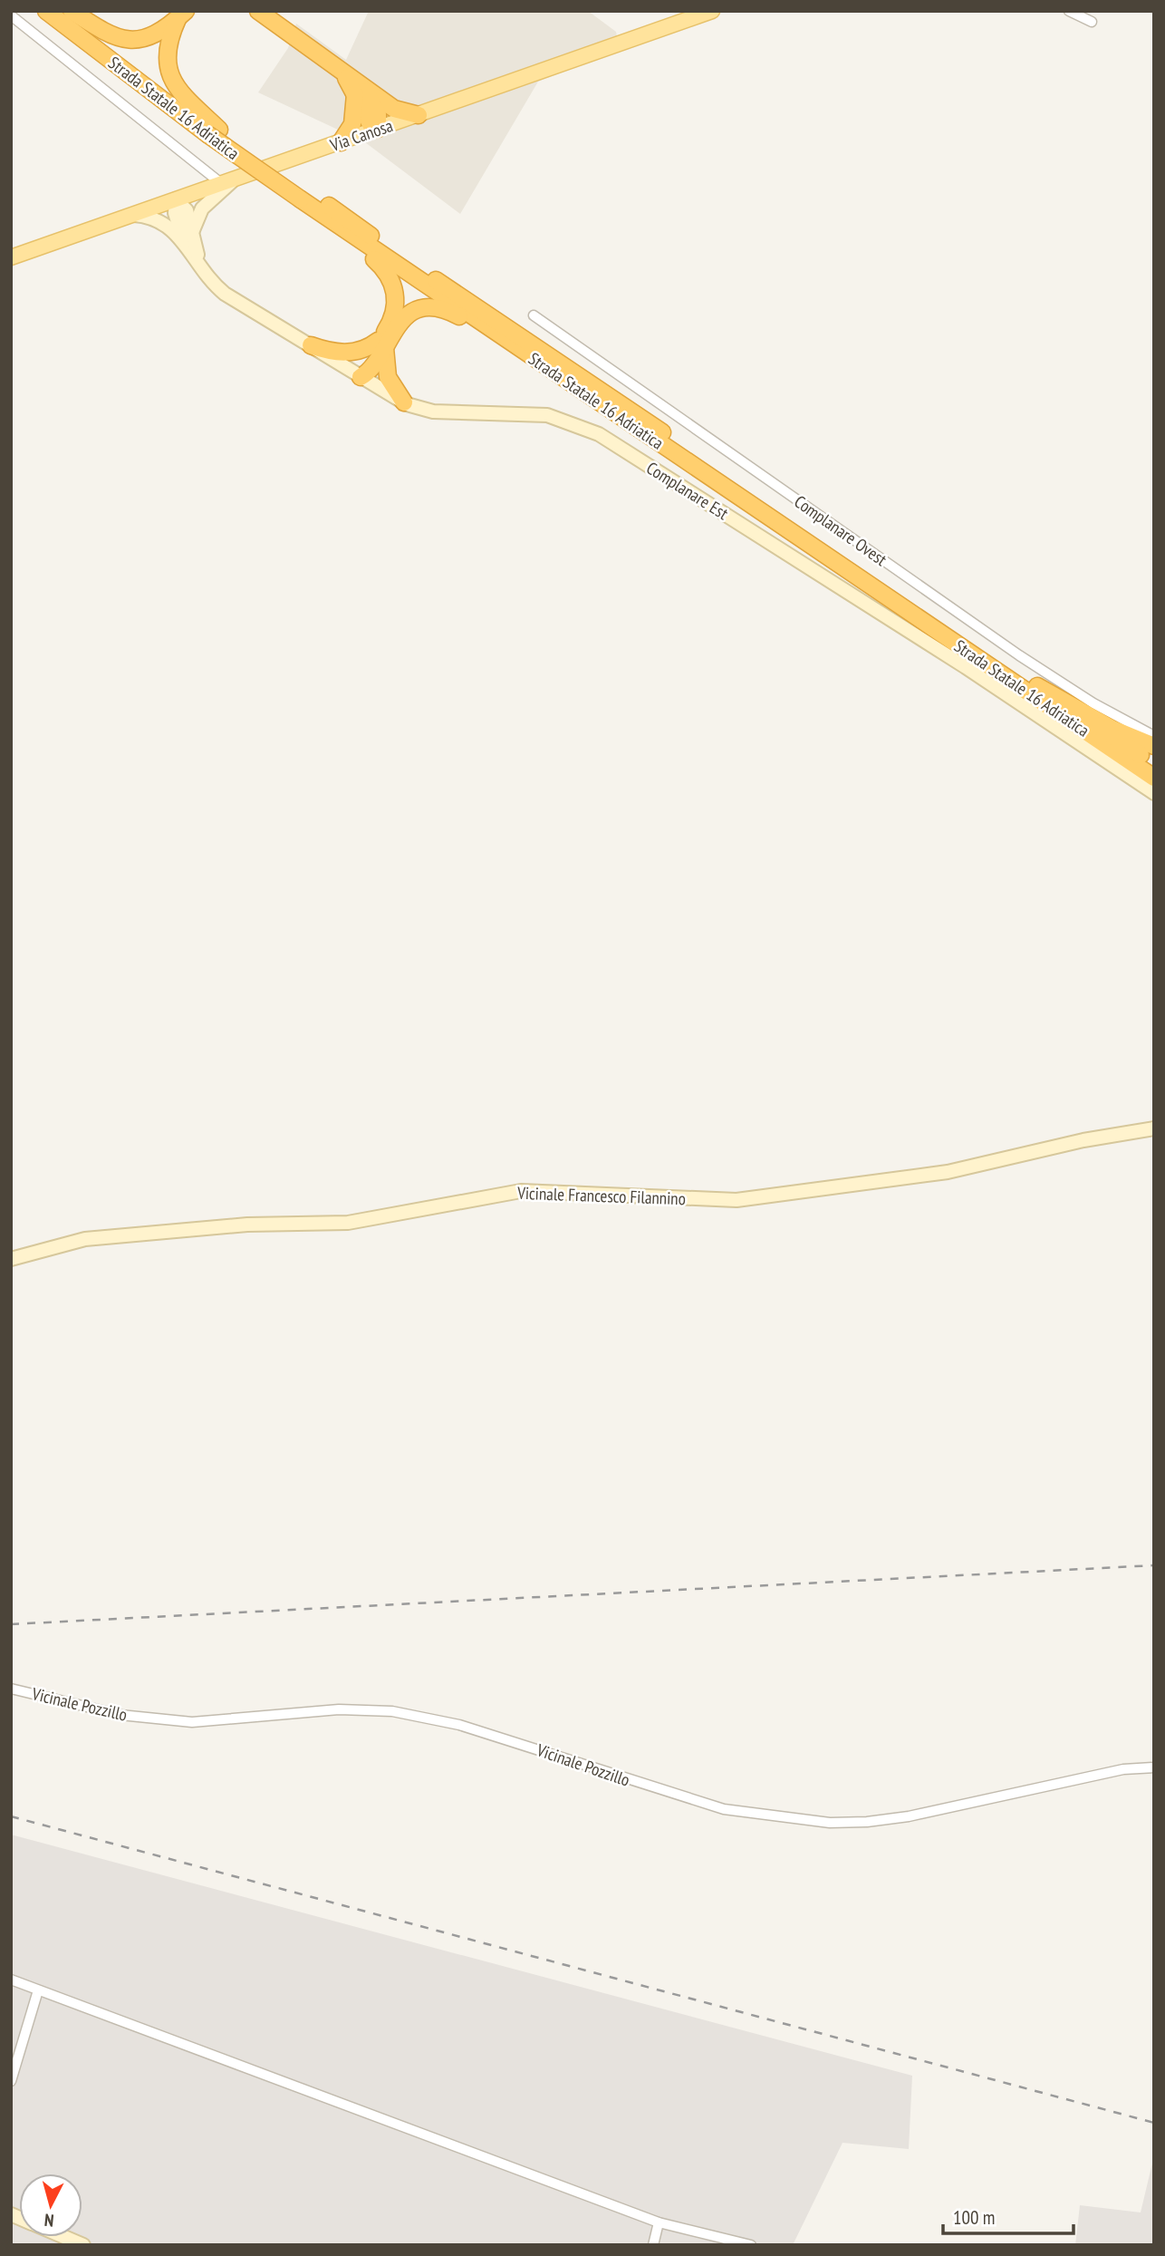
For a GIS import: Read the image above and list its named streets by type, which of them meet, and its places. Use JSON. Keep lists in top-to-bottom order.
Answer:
{
  "streets": {
    "highway": ["Strada Statale 16 Adriatica"],
    "main road": ["Via Canosa"],
    "street": [
      "Complanare Est",
      "Complanare Ovest",
      "Vicinale Francesco Filannino",
      "Vicinale Pozzillo"
    ]
  },
  "crossings": [
    ["Via Canosa", "Complanare Est"]
  ],
  "scale_bar": "100 m",
  "north": "bottom"
}
